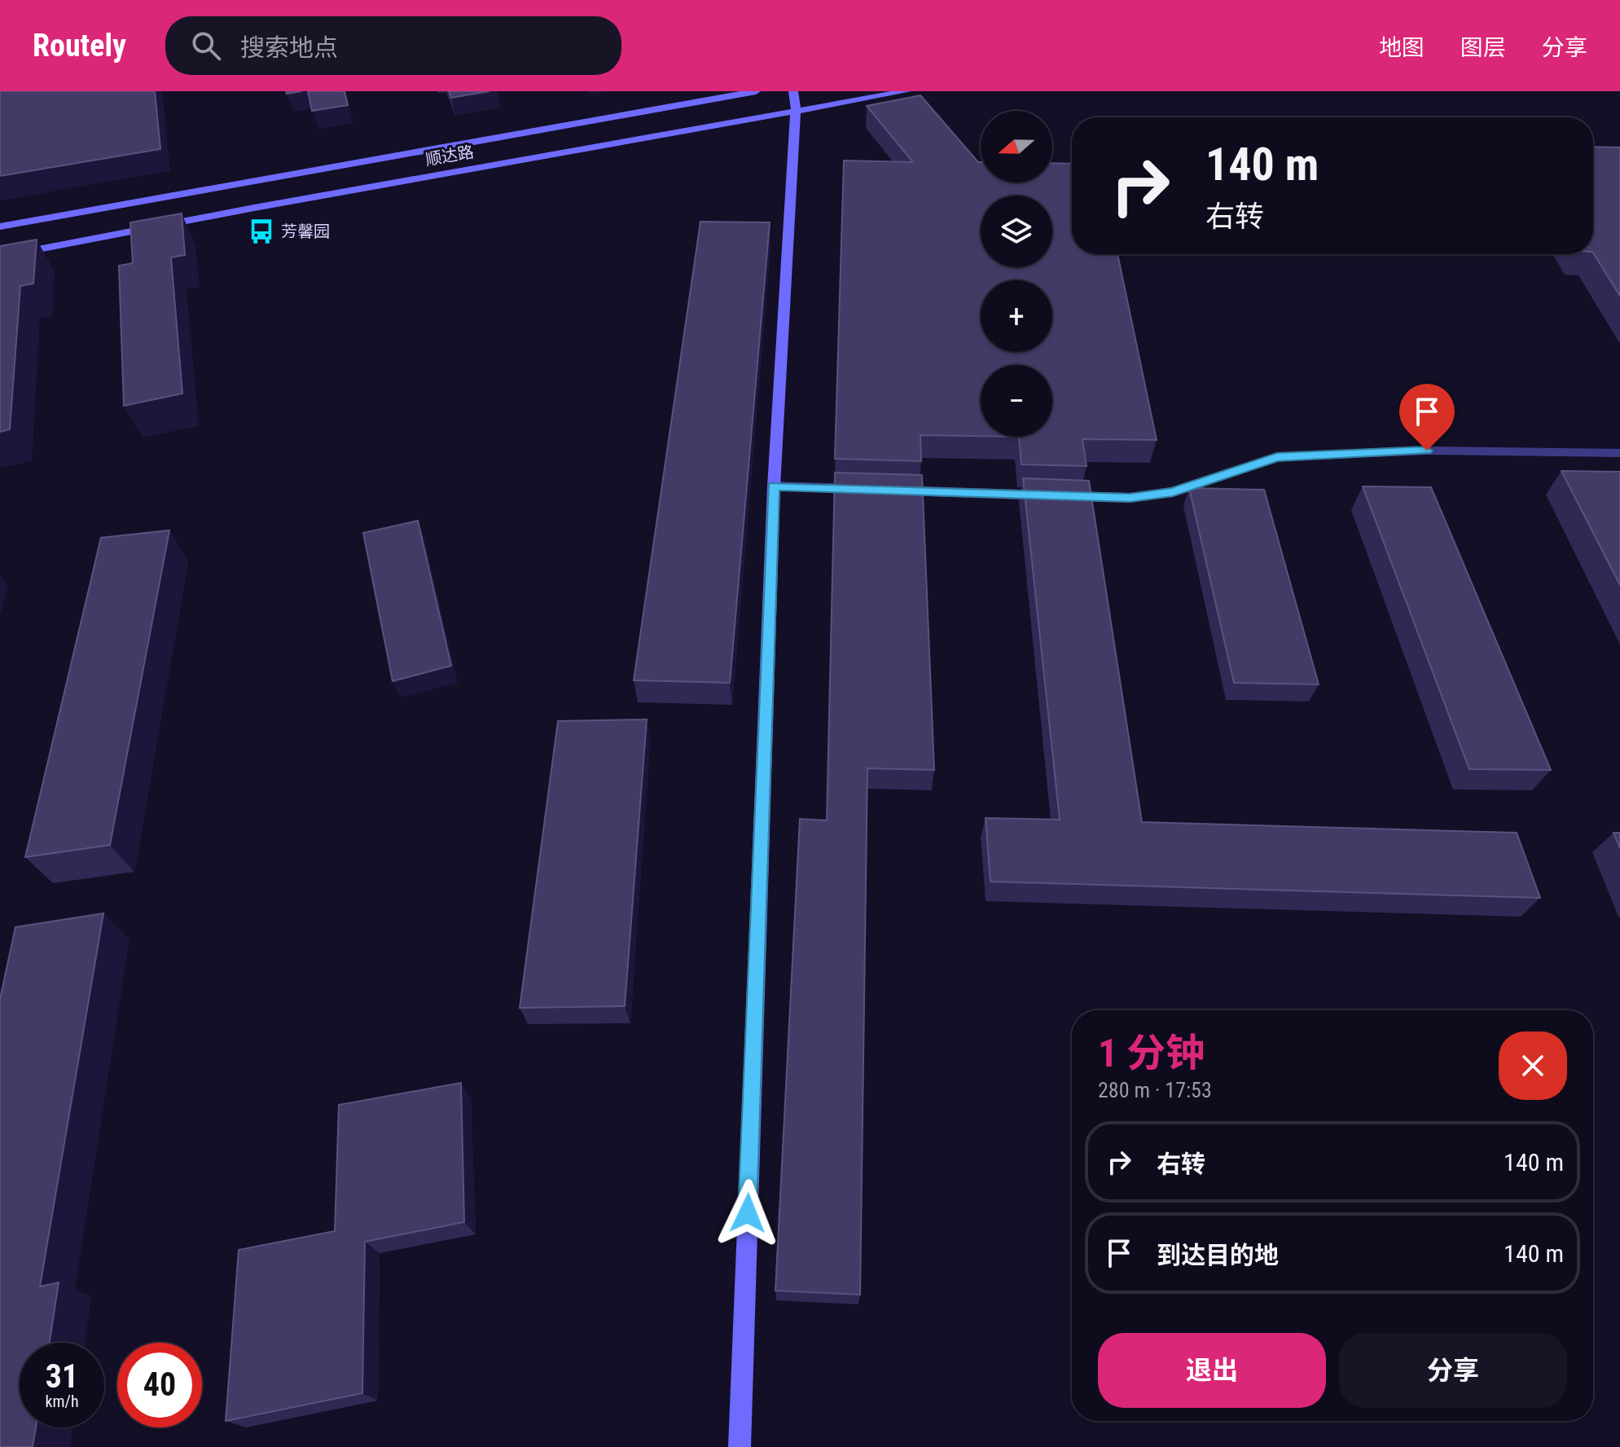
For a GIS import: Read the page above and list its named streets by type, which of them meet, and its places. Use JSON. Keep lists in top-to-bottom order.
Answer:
{
  "streets": {
    "main road": ["顺达路"]
  },
  "places": {
    "bus stop": ["芳馨园"]
  },
  "north": "left",
  "page": {
    "header": "Routely",
    "search": "搜索地点",
    "nav": ["地图", "图层", "分享"],
    "map_buttons": ["+", "−"],
    "turn": ["140 m", "右转"],
    "heading": ["1 分钟", "280 m · 17:53"],
    "list": [
      {
        "name": "右转",
        "value": "140 m"
      },
      {
        "name": "到达目的地",
        "value": "140 m"
      }
    ],
    "buttons": ["退出", "分享"],
    "speed": "31 km/h",
    "limit": "40"
  }
}
